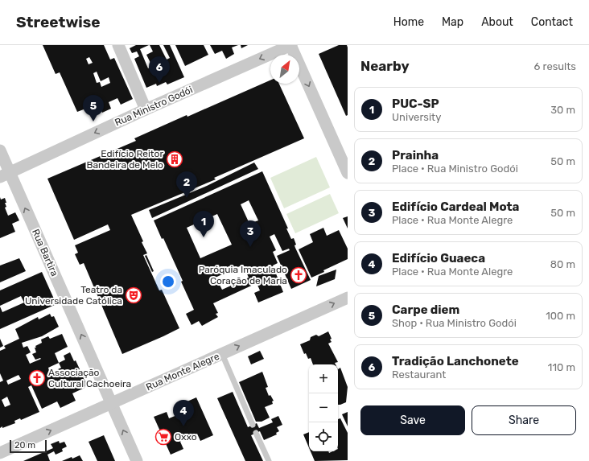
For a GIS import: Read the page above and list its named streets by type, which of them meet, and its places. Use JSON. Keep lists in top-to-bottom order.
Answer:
{
  "streets": {
    "street": ["Rua Ministro Godói", "Rua Bartira", "Rua Monte Alegre"]
  },
  "crossings": [
    ["Rua Ministro Godói", "Rua Bartira"],
    ["Rua Bartira", "Rua Monte Alegre"]
  ],
  "one_way": ["Rua Ministro Godói", "Rua Bartira", "Rua Monte Alegre"],
  "places": {
    "building": ["Edifício Reitor Bandeira de Melo"],
    "church": ["Paróquia Imaculado Coração de Maria", "Associação Cultural Cachoeira"],
    "theatre": ["Teatro da Universidade Católica"],
    "supermarket": ["Oxxo"]
  },
  "scale_bar": "20 m",
  "north": "top right",
  "page": {
    "header": "Streetwise",
    "nav": [
      "Home",
      "Map",
      "About",
      "Contact"
    ],
    "heading": ["Nearby", "6 results"],
    "pins": [
      "6",
      "5",
      "2",
      "1",
      "3",
      "4"
    ],
    "list": [
      {
        "mark": "1",
        "name": "PUC-SP",
        "note": "University",
        "value": "30 m"
      },
      {
        "mark": "2",
        "name": "Prainha",
        "note": "Place · Rua Ministro Godói",
        "value": "50 m"
      },
      {
        "mark": "3",
        "name": "Edifício Cardeal Mota",
        "note": "Place · Rua Monte Alegre",
        "value": "50 m"
      },
      {
        "mark": "4",
        "name": "Edifício Guaeca",
        "note": "Place · Rua Monte Alegre",
        "value": "80 m"
      },
      {
        "mark": "5",
        "name": "Carpe diem",
        "note": "Shop · Rua Ministro Godói",
        "value": "100 m"
      },
      {
        "mark": "6",
        "name": "Tradição Lanchonete",
        "note": "Restaurant",
        "value": "110 m"
      }
    ],
    "map_buttons": ["+", "−"],
    "buttons": ["Save", "Share"],
    "scale": "20 m"
  }
}
